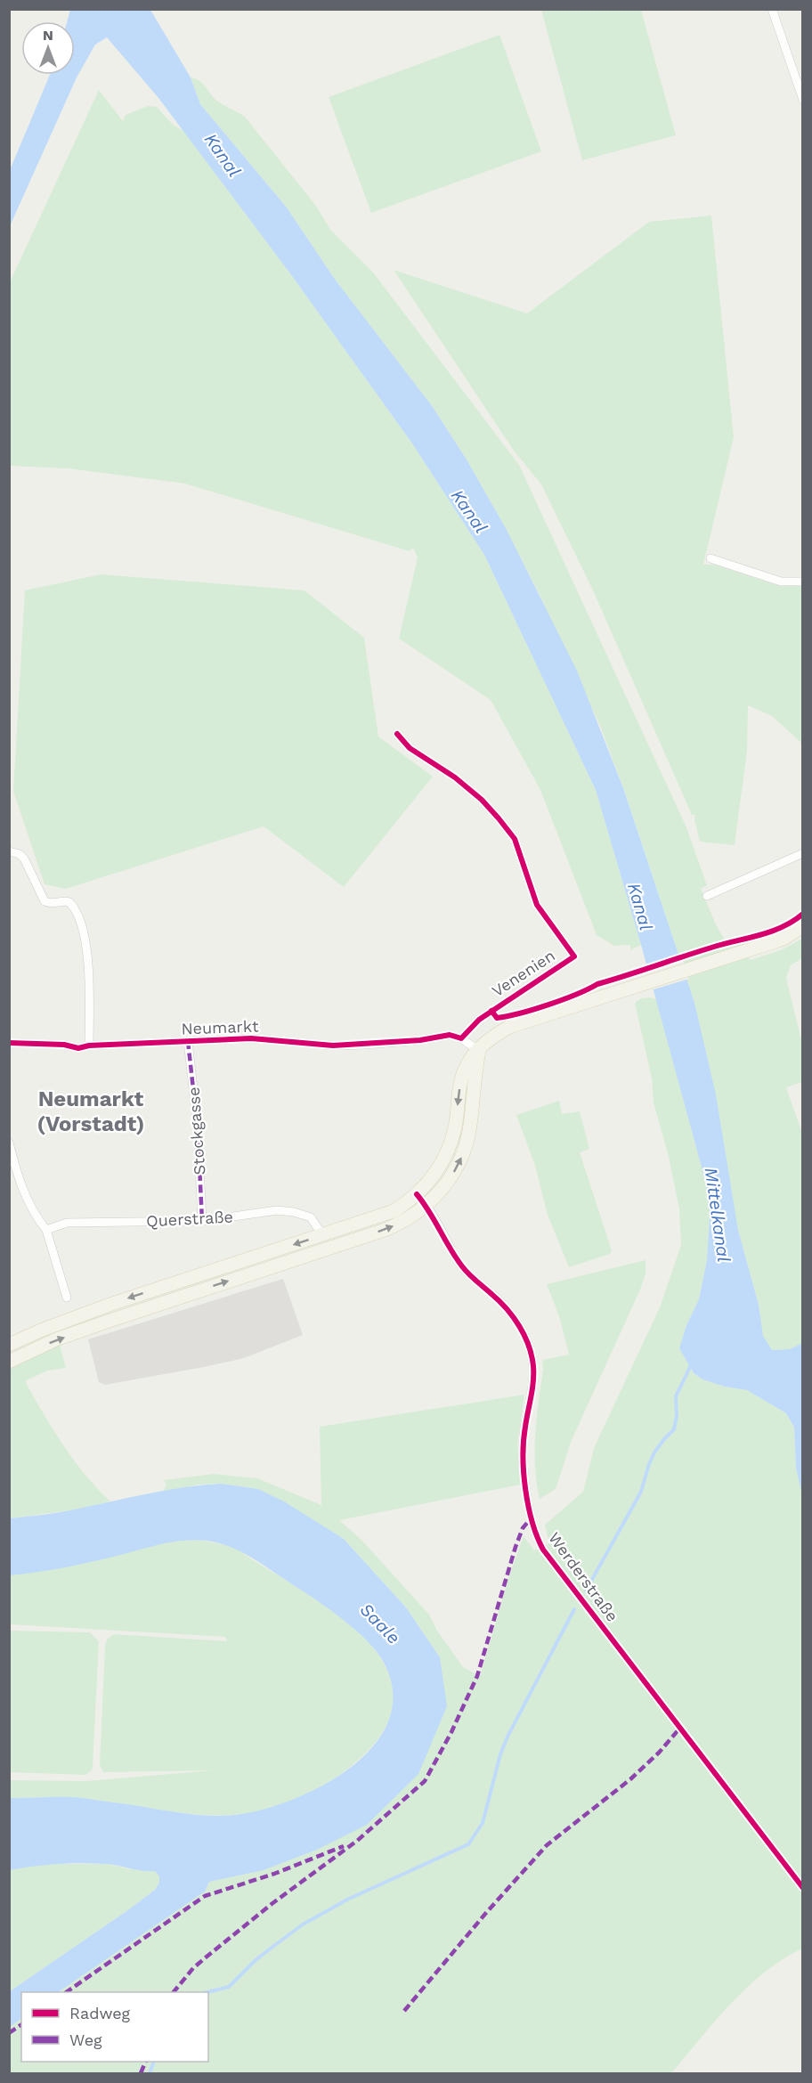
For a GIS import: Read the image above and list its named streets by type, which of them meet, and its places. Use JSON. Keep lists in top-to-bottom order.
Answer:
{
  "streets": {
    "street": [
      "Venenien",
      "Neumarkt",
      "Stockgasse",
      "Querstraße",
      "Werderstraße"
    ]
  },
  "crossings": [
    ["Venenien", "Neumarkt"],
    ["Neumarkt", "Stockgasse"],
    ["Stockgasse", "Querstraße"]
  ],
  "districts": ["Neumarkt (Vorstadt)"],
  "water": ["Kanal", "Mittelkanal", "Saale"],
  "legend": ["Radweg", "Weg"],
  "north": "top"
}
